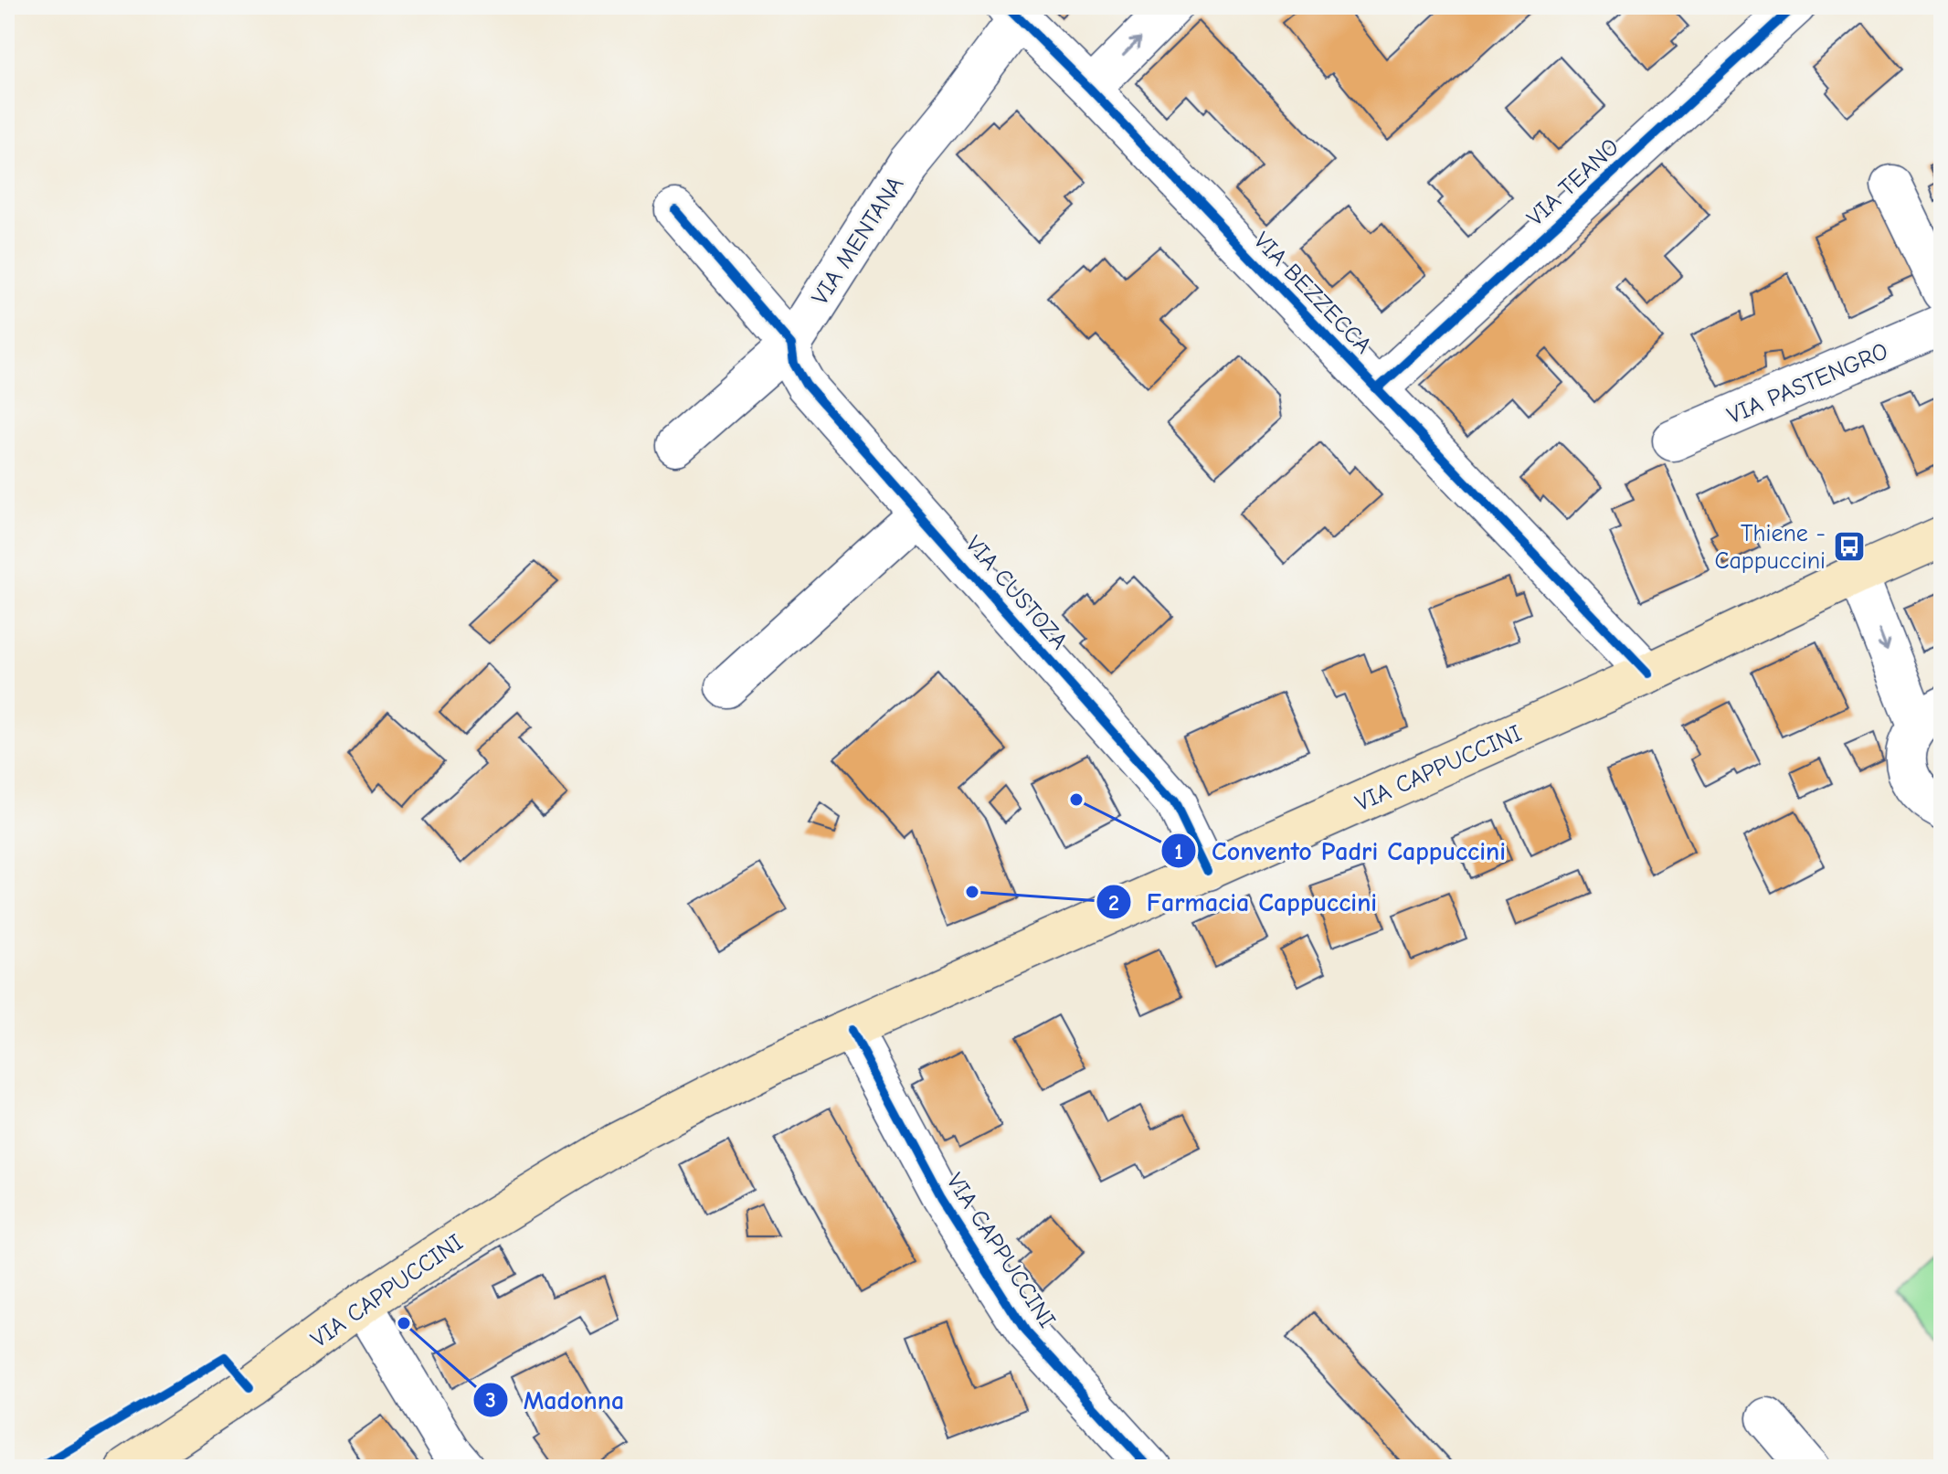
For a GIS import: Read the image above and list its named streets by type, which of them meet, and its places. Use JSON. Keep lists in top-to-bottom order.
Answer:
{
  "streets": {
    "main road": ["VIA CAPPUCCINI"],
    "street": [
      "VIA TEANO",
      "VIA MENTANA",
      "VIA BEZZECCA",
      "VIA PASTENGRO",
      "VIA CUSTOZA"
    ]
  },
  "crossings": [
    ["VIA TEANO", "VIA BEZZECCA"],
    ["VIA MENTANA", "VIA BEZZECCA"],
    ["VIA MENTANA", "VIA CUSTOZA"],
    ["VIA BEZZECCA", "VIA CAPPUCCINI"],
    ["VIA CUSTOZA", "VIA CAPPUCCINI"]
  ],
  "places": {
    "bus stop": ["Thiene - Cappuccini"],
    "other": ["Convento Padri Cappuccini", "Farmacia Cappuccini", "Madonna"]
  }
}
